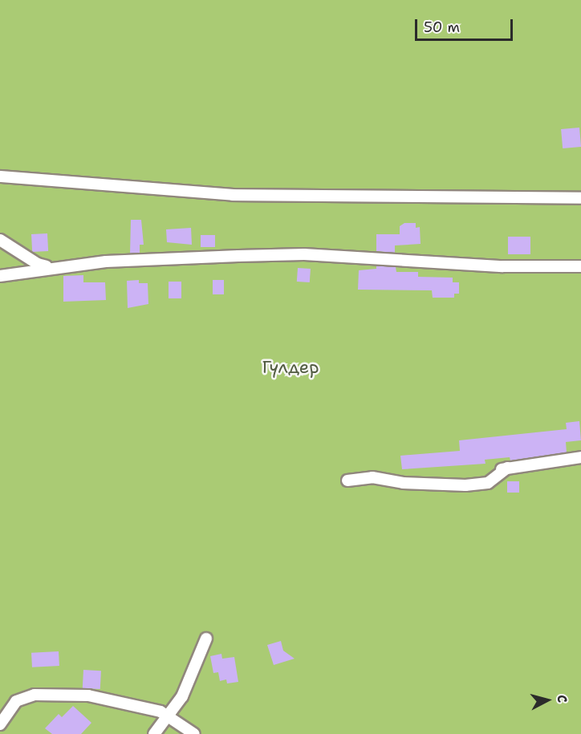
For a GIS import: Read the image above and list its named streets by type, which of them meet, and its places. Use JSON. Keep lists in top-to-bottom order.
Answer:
{
  "parks": ["Гүлдер"],
  "scale_bar": "50 m",
  "north": "right"
}
